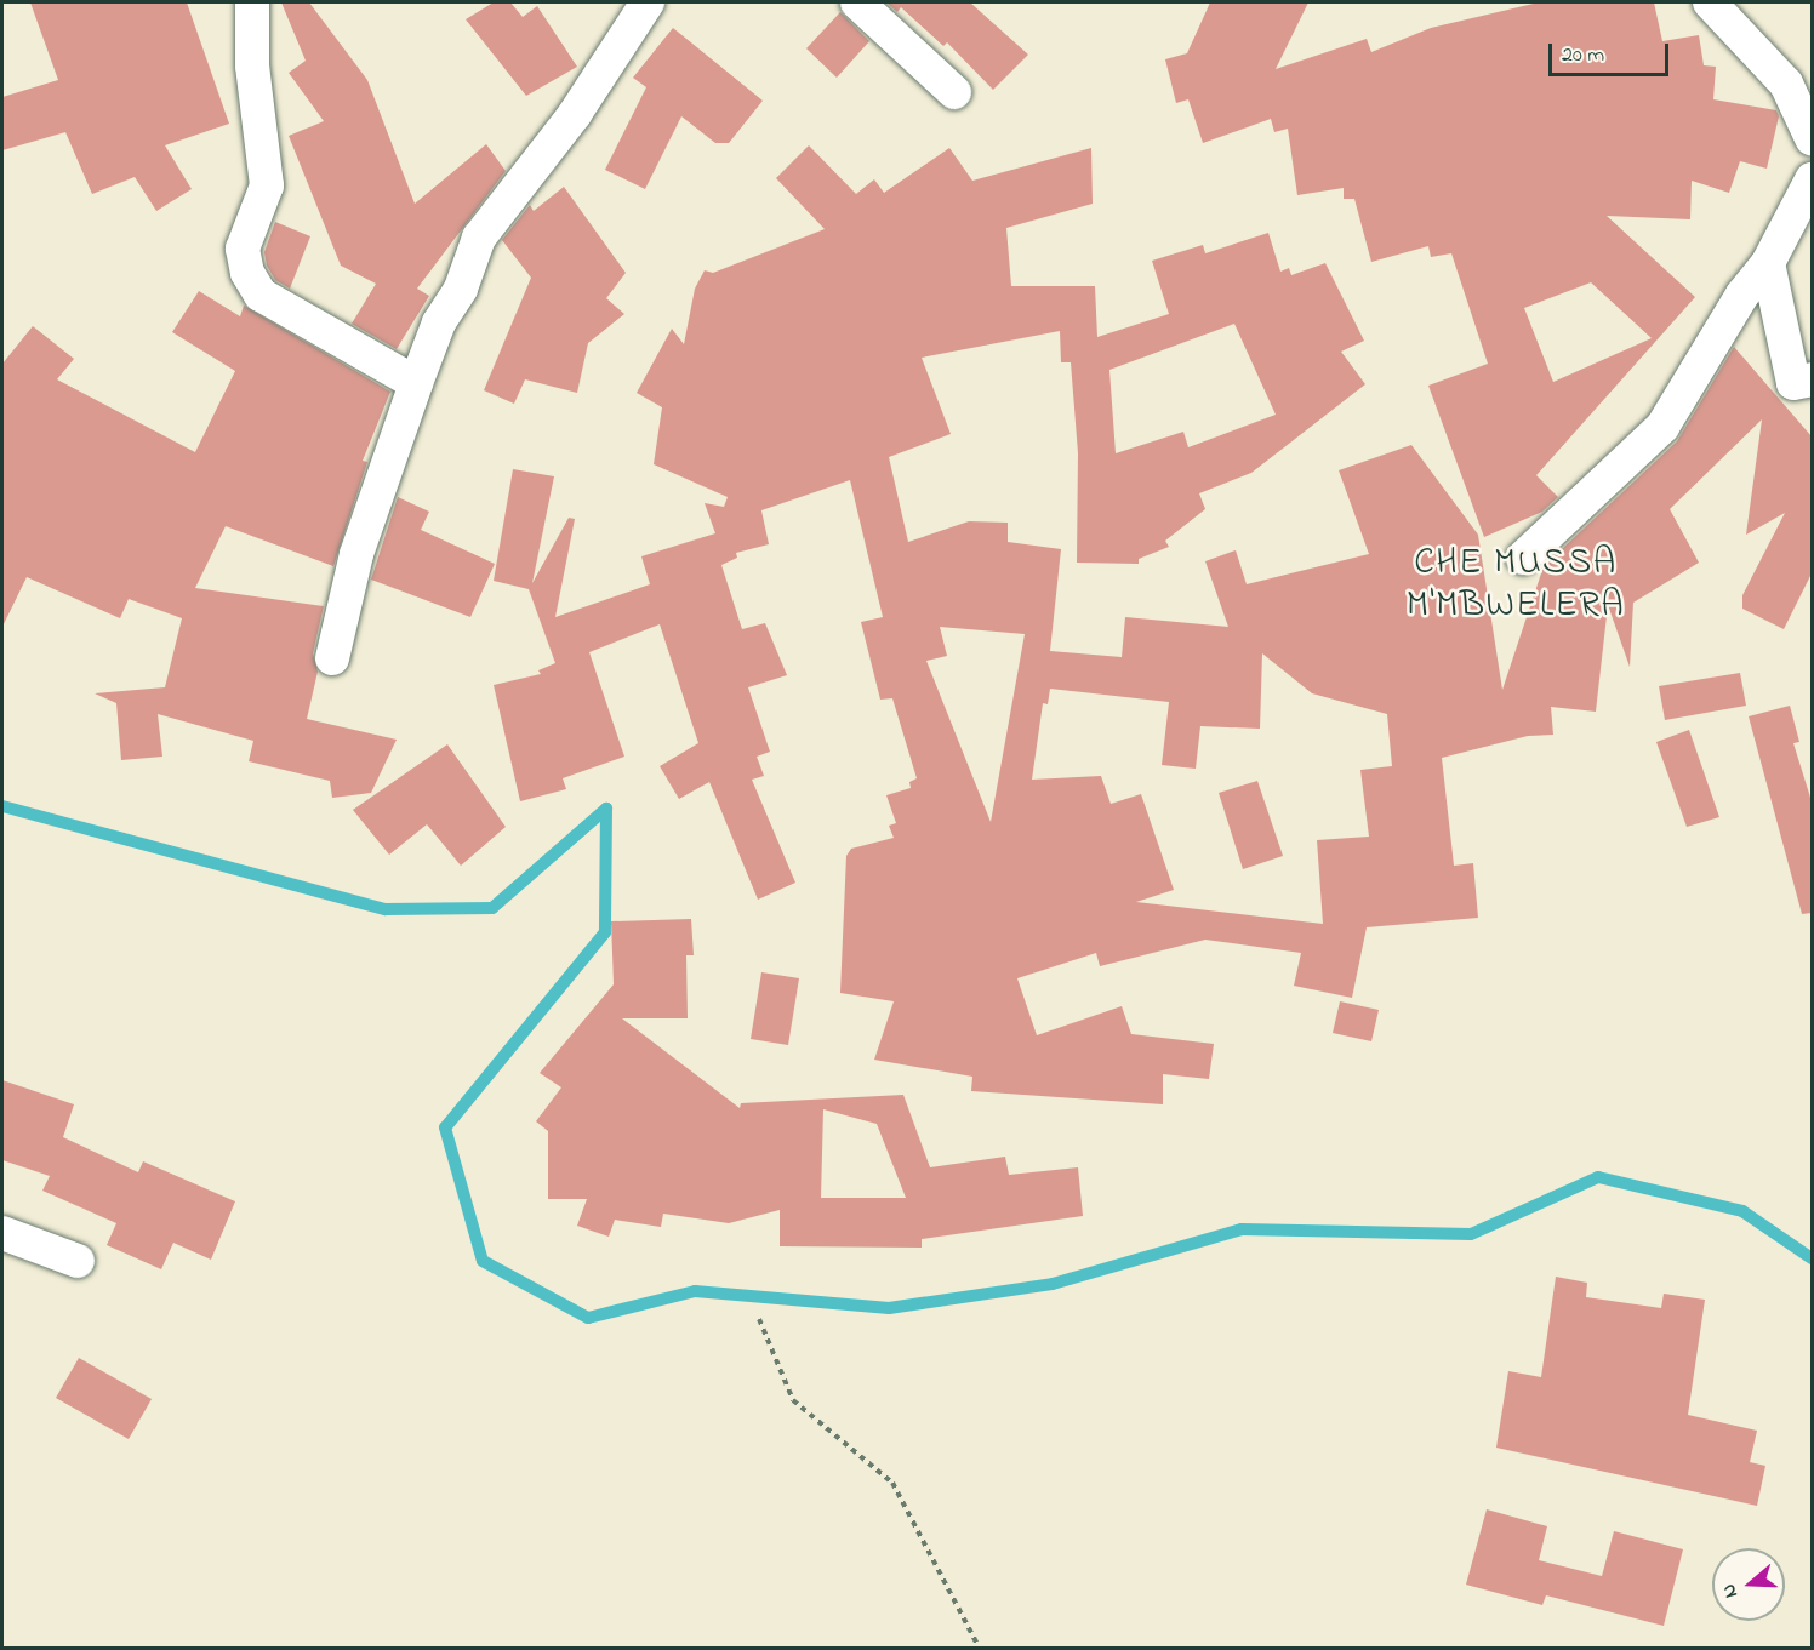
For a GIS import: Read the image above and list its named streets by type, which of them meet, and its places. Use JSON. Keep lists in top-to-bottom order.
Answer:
{
  "districts": ["CHE MUSSA M'MBWELERA"],
  "scale_bar": "20 m",
  "north": "left"
}
